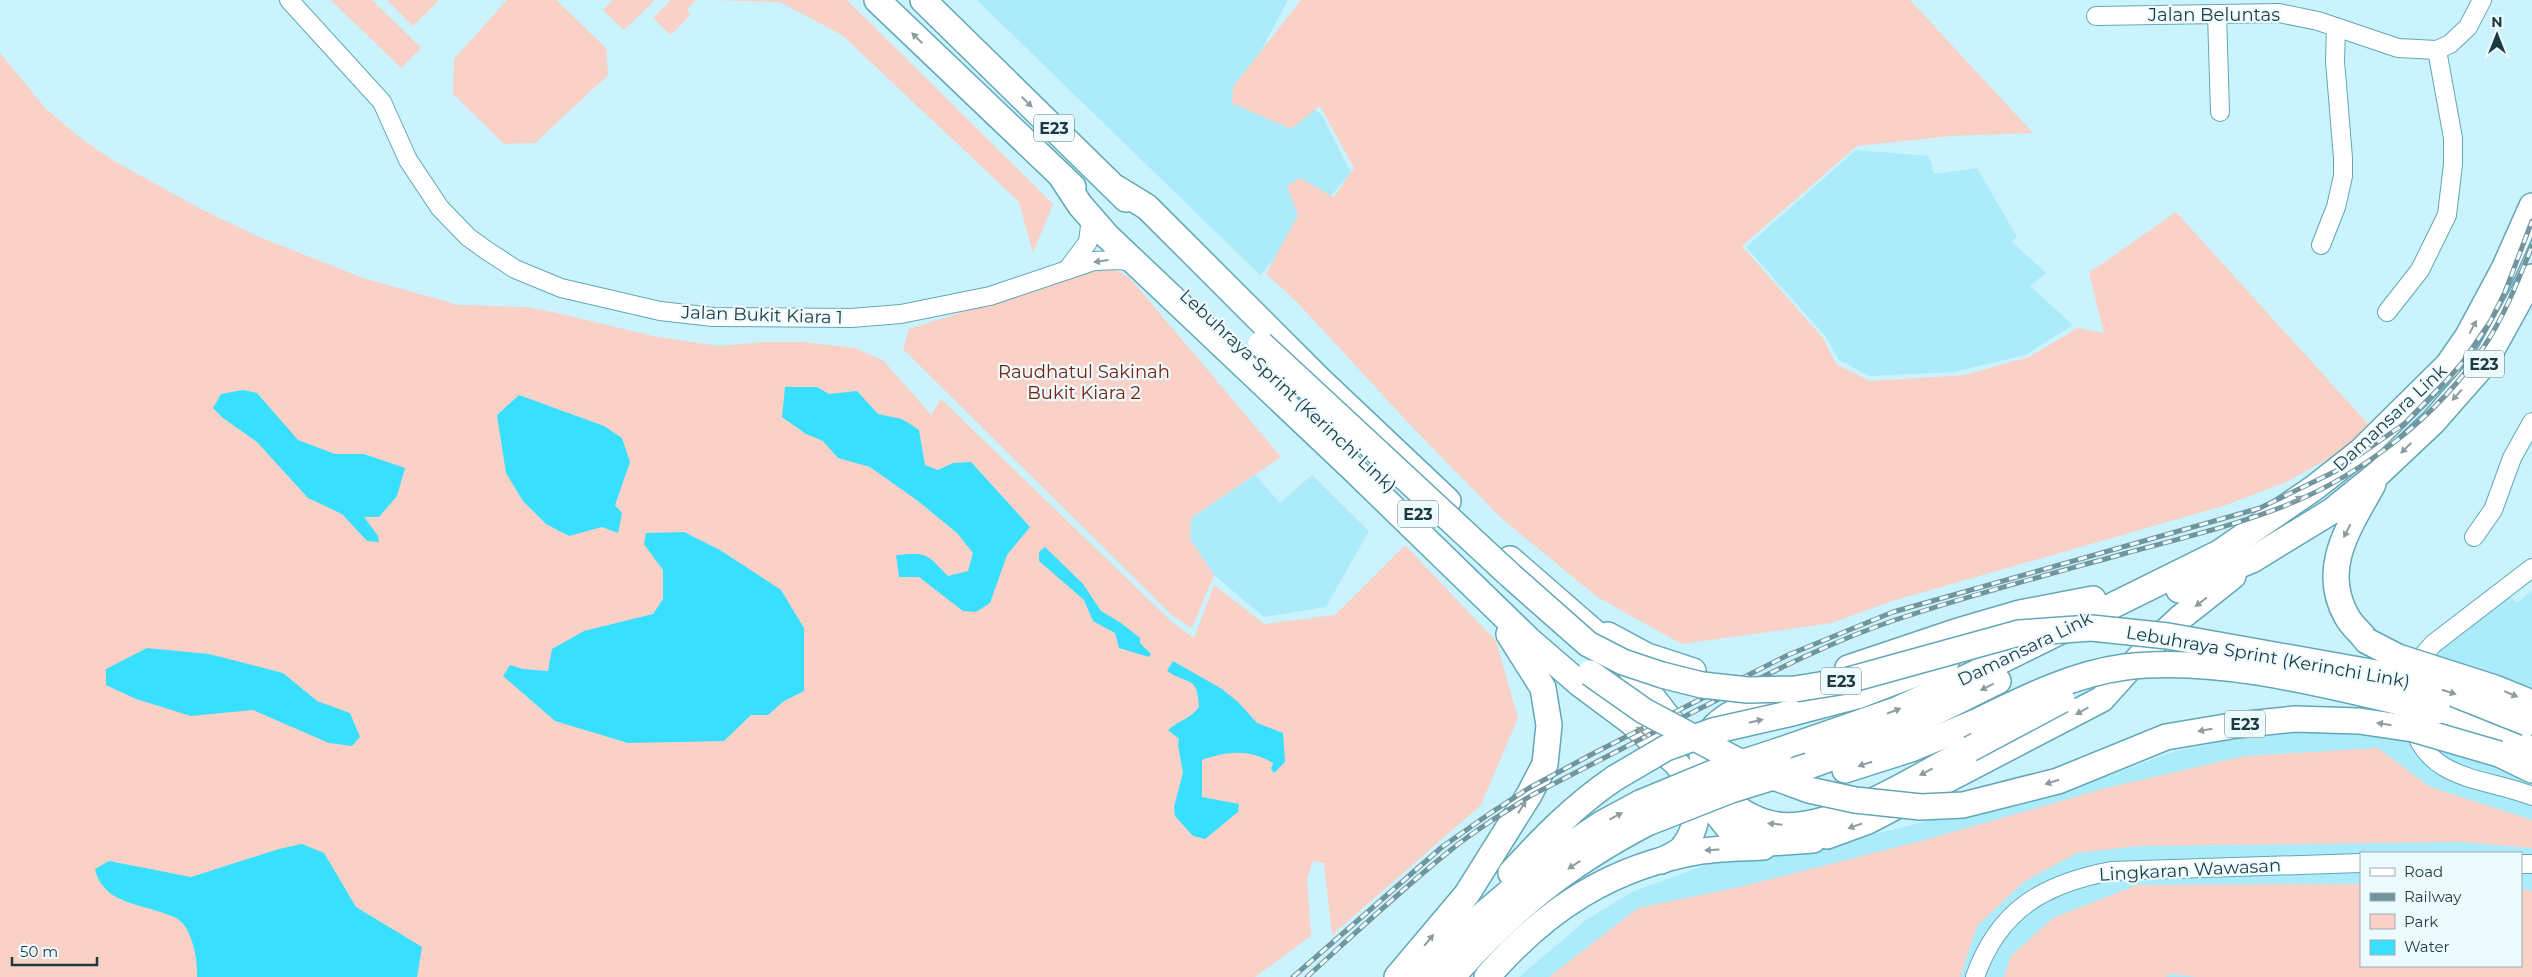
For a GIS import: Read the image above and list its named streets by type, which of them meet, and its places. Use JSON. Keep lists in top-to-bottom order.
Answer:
{
  "streets": {
    "highway": ["E23", "Lebuhraya Sprint (Kerinchi Link)", "Damansara Link"],
    "street": ["Jalan Beluntas", "Jalan Bukit Kiara 1", "Lingkaran Wawasan"]
  },
  "parks": ["Raudhatul Sakinah Bukit Kiara 2"],
  "legend": [
    "Road",
    "Railway",
    "Park",
    "Water"
  ],
  "scale_bar": "50 m",
  "north": "top"
}
